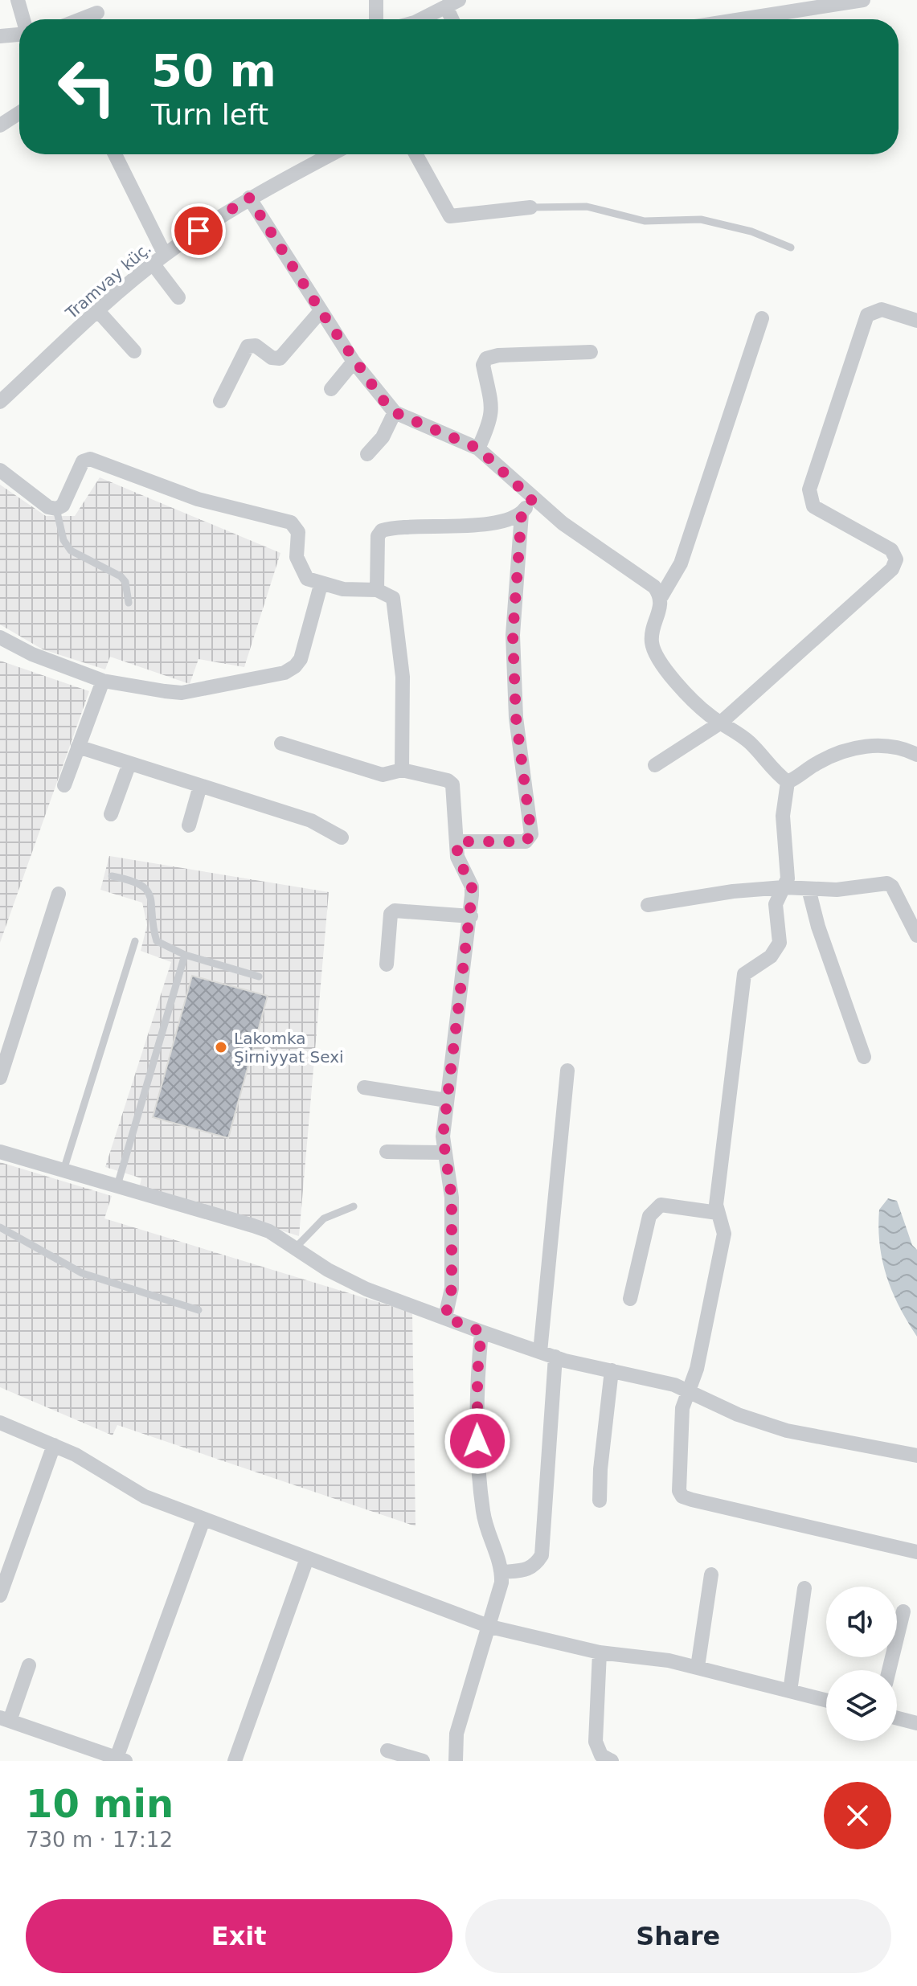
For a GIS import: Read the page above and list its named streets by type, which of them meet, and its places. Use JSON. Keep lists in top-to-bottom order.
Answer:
{
  "streets": {
    "street": ["Tramvay küç."]
  },
  "places": ["Lakomka Şirniyyat Sexi"],
  "page": {
    "turn": ["50 m", "Turn left"],
    "heading": ["10 min", "730 m · 17:12"],
    "buttons": ["Exit", "Share"]
  }
}
